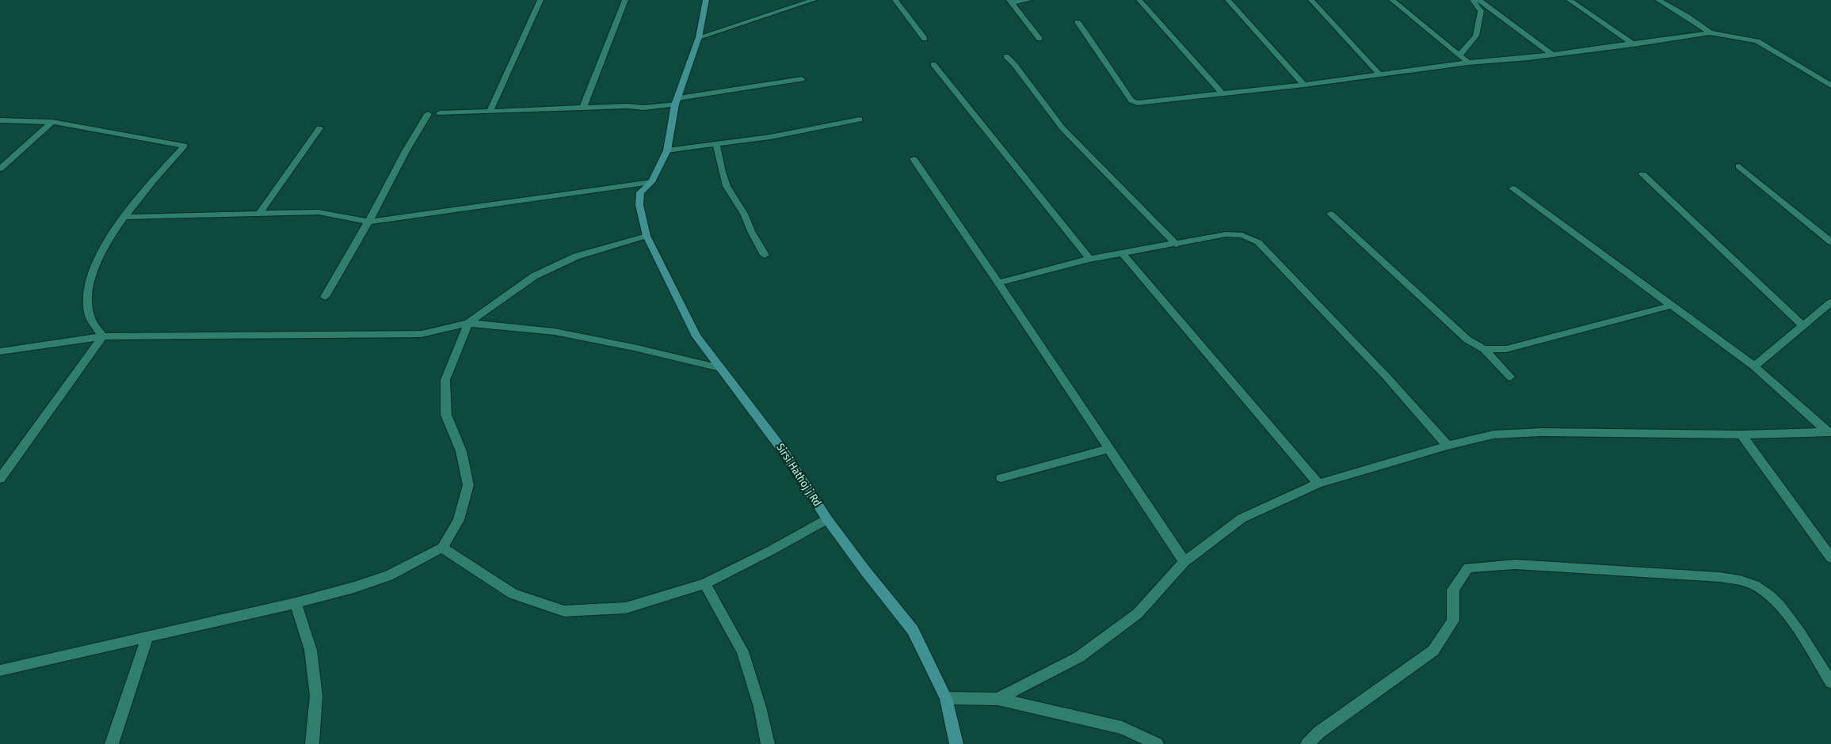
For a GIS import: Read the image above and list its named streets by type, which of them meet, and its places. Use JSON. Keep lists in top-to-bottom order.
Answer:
{
  "streets": {
    "street": ["Sirsi Hathoj j Rd"]
  }
}
